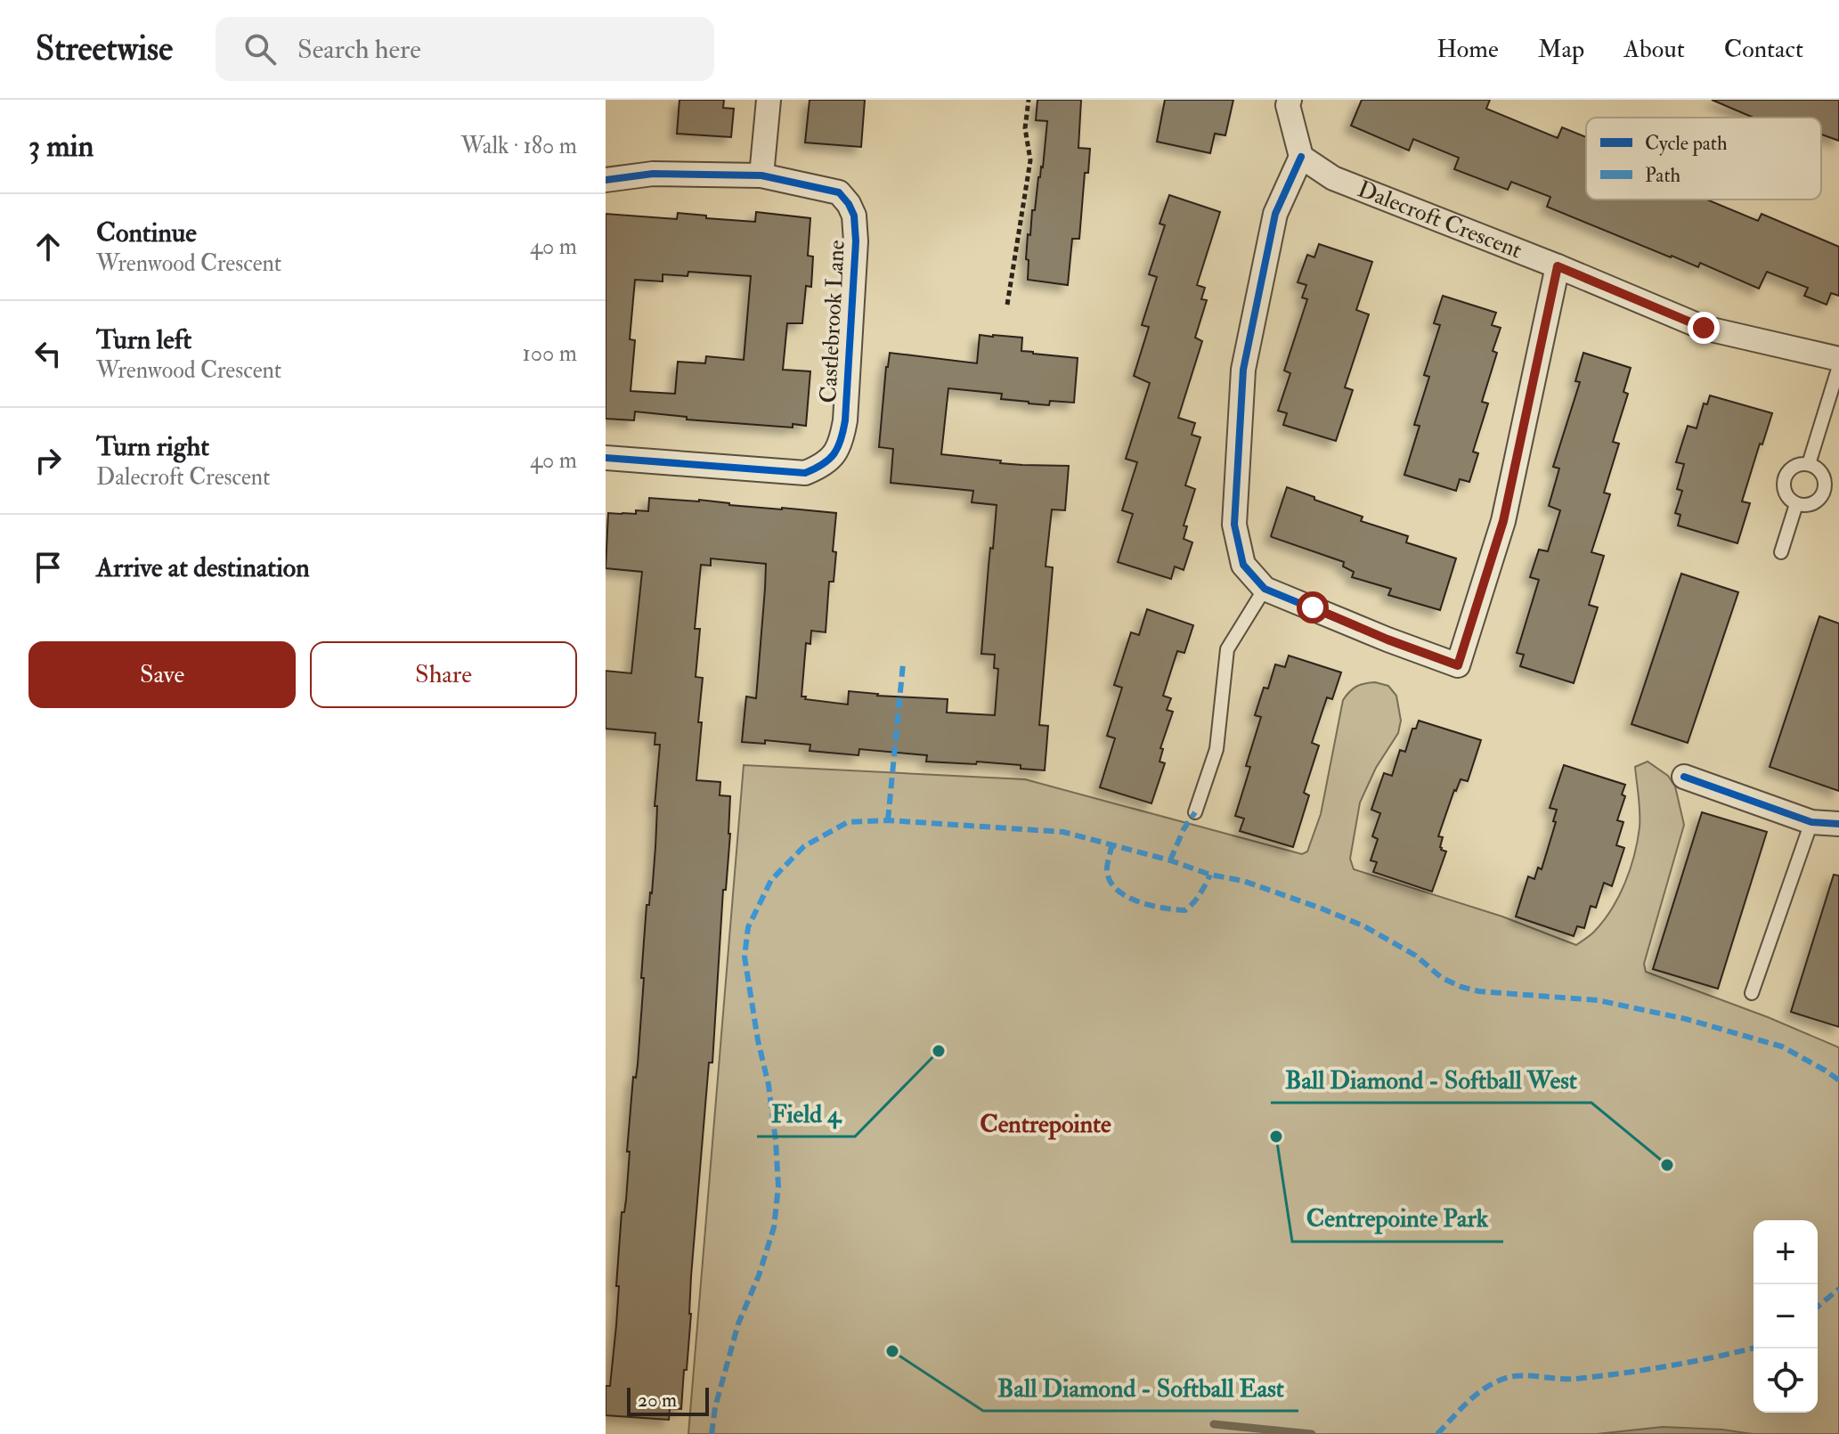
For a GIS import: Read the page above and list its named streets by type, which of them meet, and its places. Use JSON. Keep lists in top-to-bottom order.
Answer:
{
  "streets": {
    "street": ["Dalecroft Crescent", "Castlebrook Lane"]
  },
  "districts": ["Centrepointe"],
  "places": [
    "Field 4",
    "Centrepointe Park",
    "Ball Diamond - Softball West",
    "Ball Diamond - Softball East"
  ],
  "legend": ["Cycle path", "Path"],
  "scale_bar": "20 m",
  "page": {
    "header": "Streetwise",
    "search": "Search here",
    "nav": [
      "Home",
      "Map",
      "About",
      "Contact"
    ],
    "heading": ["3 min", "Walk · 180 m"],
    "list": [
      ["Continue", "Wrenwood Crescent", "40 m"],
      ["Turn left", "Wrenwood Crescent", "100 m"],
      ["Turn right", "Dalecroft Crescent", "40 m"],
      "Arrive at destination"
    ],
    "buttons": ["Save", "Share"],
    "map_buttons": ["+", "−"],
    "scale": "20 m"
  }
}
